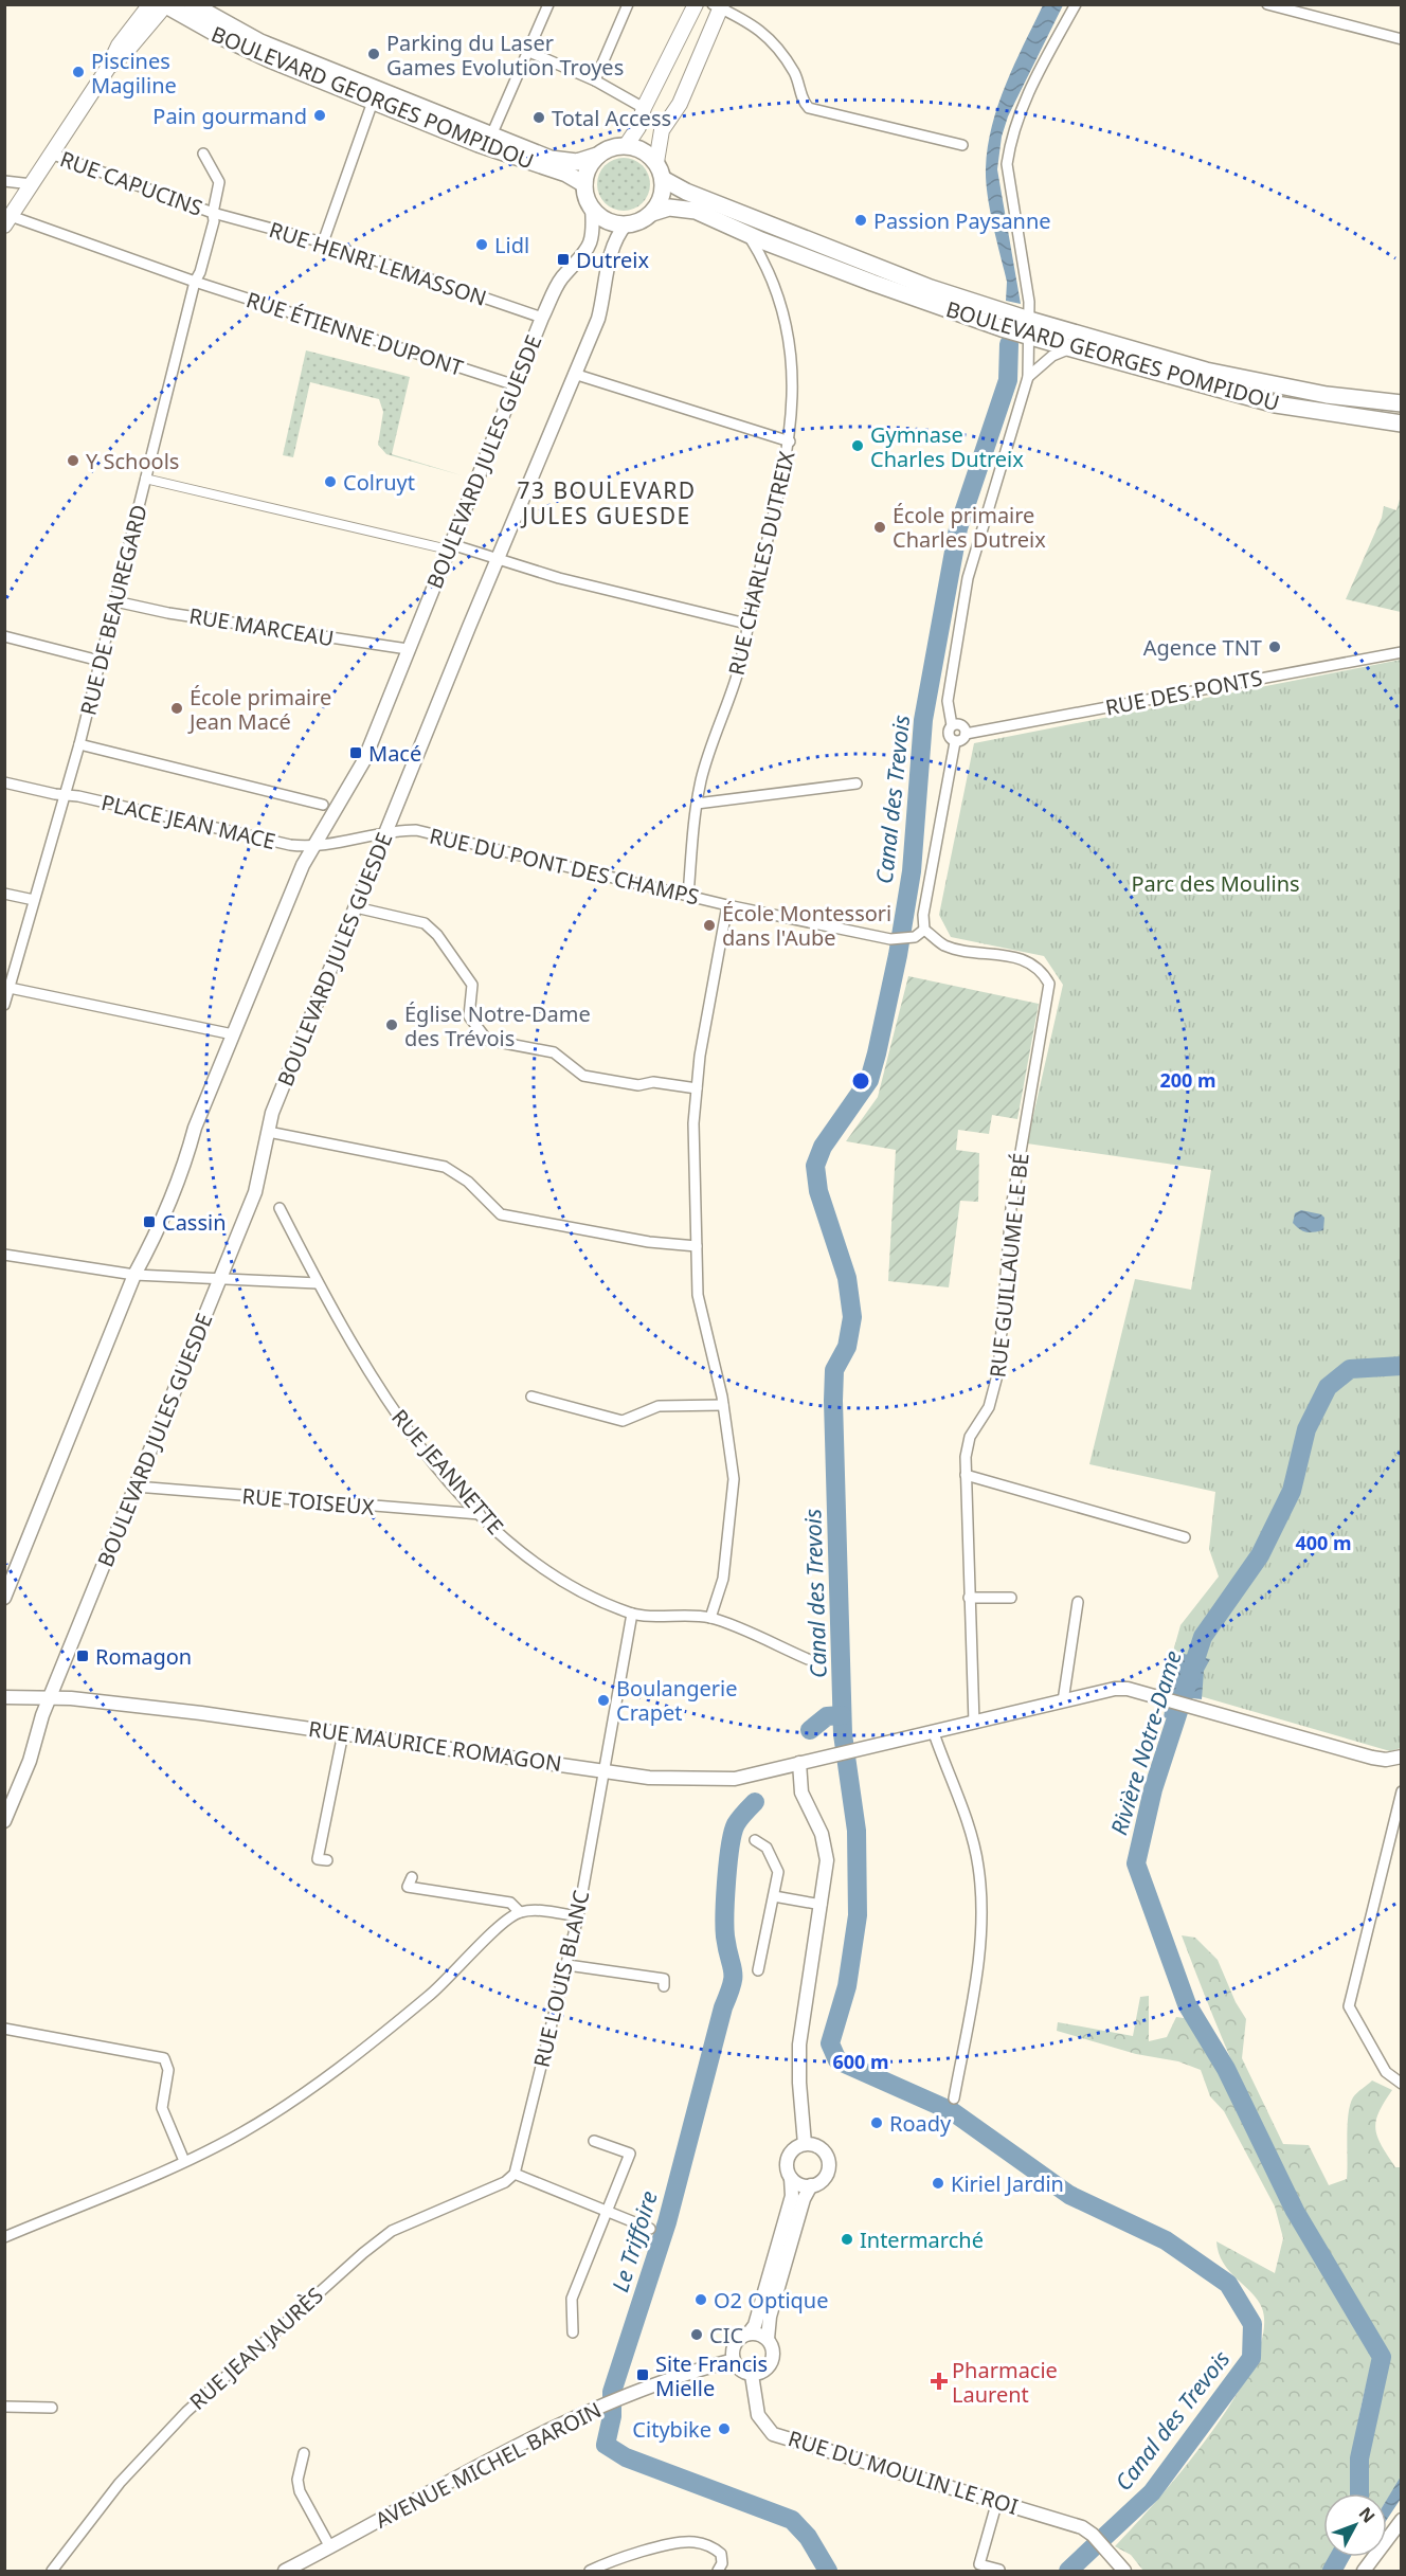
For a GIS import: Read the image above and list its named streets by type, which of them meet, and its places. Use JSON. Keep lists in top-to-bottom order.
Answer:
{
  "streets": {
    "main road": ["BOULEVARD GEORGES POMPIDOU"],
    "street": [
      "RUE CAPUCINS",
      "RUE HENRI LEMASSON",
      "RUE ÉTIENNE DUPONT",
      "BOULEVARD JULES GUESDE",
      "RUE CHARLES DUTREIX",
      "RUE DE BEAUREGARD",
      "RUE MARCEAU",
      "RUE DES PONTS",
      "PLACE JEAN MACE",
      "RUE DU PONT DES CHAMPS",
      "RUE GUILLAUME LE BÉ",
      "RUE JEANNETTE",
      "RUE TOISEUX",
      "RUE MAURICE ROMAGON",
      "RUE LOUIS BLANC",
      "RUE JEAN JAURÈS",
      "AVENUE MICHEL BAROIN",
      "RUE DU MOULIN LE ROI"
    ]
  },
  "crossings": [
    ["BOULEVARD GEORGES POMPIDOU", "BOULEVARD JULES GUESDE"],
    ["BOULEVARD GEORGES POMPIDOU", "RUE CHARLES DUTREIX"],
    ["RUE CAPUCINS", "RUE HENRI LEMASSON"],
    ["RUE CAPUCINS", "RUE DE BEAUREGARD"],
    ["RUE HENRI LEMASSON", "BOULEVARD JULES GUESDE"],
    ["RUE HENRI LEMASSON", "RUE DE BEAUREGARD"],
    ["RUE ÉTIENNE DUPONT", "BOULEVARD JULES GUESDE"],
    ["RUE ÉTIENNE DUPONT", "RUE DE BEAUREGARD"],
    ["BOULEVARD JULES GUESDE", "RUE MARCEAU"],
    ["BOULEVARD JULES GUESDE", "PLACE JEAN MACE"],
    ["BOULEVARD JULES GUESDE", "RUE DU PONT DES CHAMPS"],
    ["BOULEVARD JULES GUESDE", "RUE TOISEUX"],
    ["BOULEVARD JULES GUESDE", "RUE MAURICE ROMAGON"],
    ["RUE CHARLES DUTREIX", "RUE DU PONT DES CHAMPS"],
    ["RUE DE BEAUREGARD", "RUE MARCEAU"],
    ["RUE DE BEAUREGARD", "PLACE JEAN MACE"],
    ["PLACE JEAN MACE", "RUE DU PONT DES CHAMPS"],
    ["RUE DU PONT DES CHAMPS", "RUE GUILLAUME LE BÉ"],
    ["RUE GUILLAUME LE BÉ", "RUE MAURICE ROMAGON"],
    ["RUE JEANNETTE", "RUE TOISEUX"],
    ["RUE JEANNETTE", "RUE LOUIS BLANC"],
    ["RUE MAURICE ROMAGON", "RUE LOUIS BLANC"],
    ["RUE LOUIS BLANC", "RUE JEAN JAURÈS"],
    ["AVENUE MICHEL BAROIN", "RUE DU MOULIN LE ROI"]
  ],
  "districts": ["73 BOULEVARD JULES GUESDE"],
  "water": ["Canal des Trevois", "Rivière Notre-Dame", "Le Triffoire"],
  "parks": ["Parc des Moulins"],
  "places": {
    "other": [
      "Parking du Laser Games Evolution Troyes",
      "Piscines Magiline",
      "Pain gourmand",
      "Total Access",
      "Passion Paysanne",
      "Lidl",
      "Gymnase Charles Dutreix",
      "Y Schools",
      "Colruyt",
      "École primaire Charles Dutreix",
      "Agence TNT",
      "École primaire Jean Macé",
      "École Montessori dans l'Aube",
      "Église Notre-Dame des Trévois",
      "Boulangerie Crapet",
      "Roady",
      "Kiriel Jardin",
      "Intermarché",
      "O2 Optique",
      "CIC",
      "Citybike"
    ],
    "transit": [
      "Dutreix",
      "Macé",
      "Cassin",
      "Romagon",
      "Site Francis Mielle"
    ],
    "health": ["Pharmacie Laurent"]
  },
  "north": "top right",
  "rings": ["200 m", "400 m", "600 m"]
}
